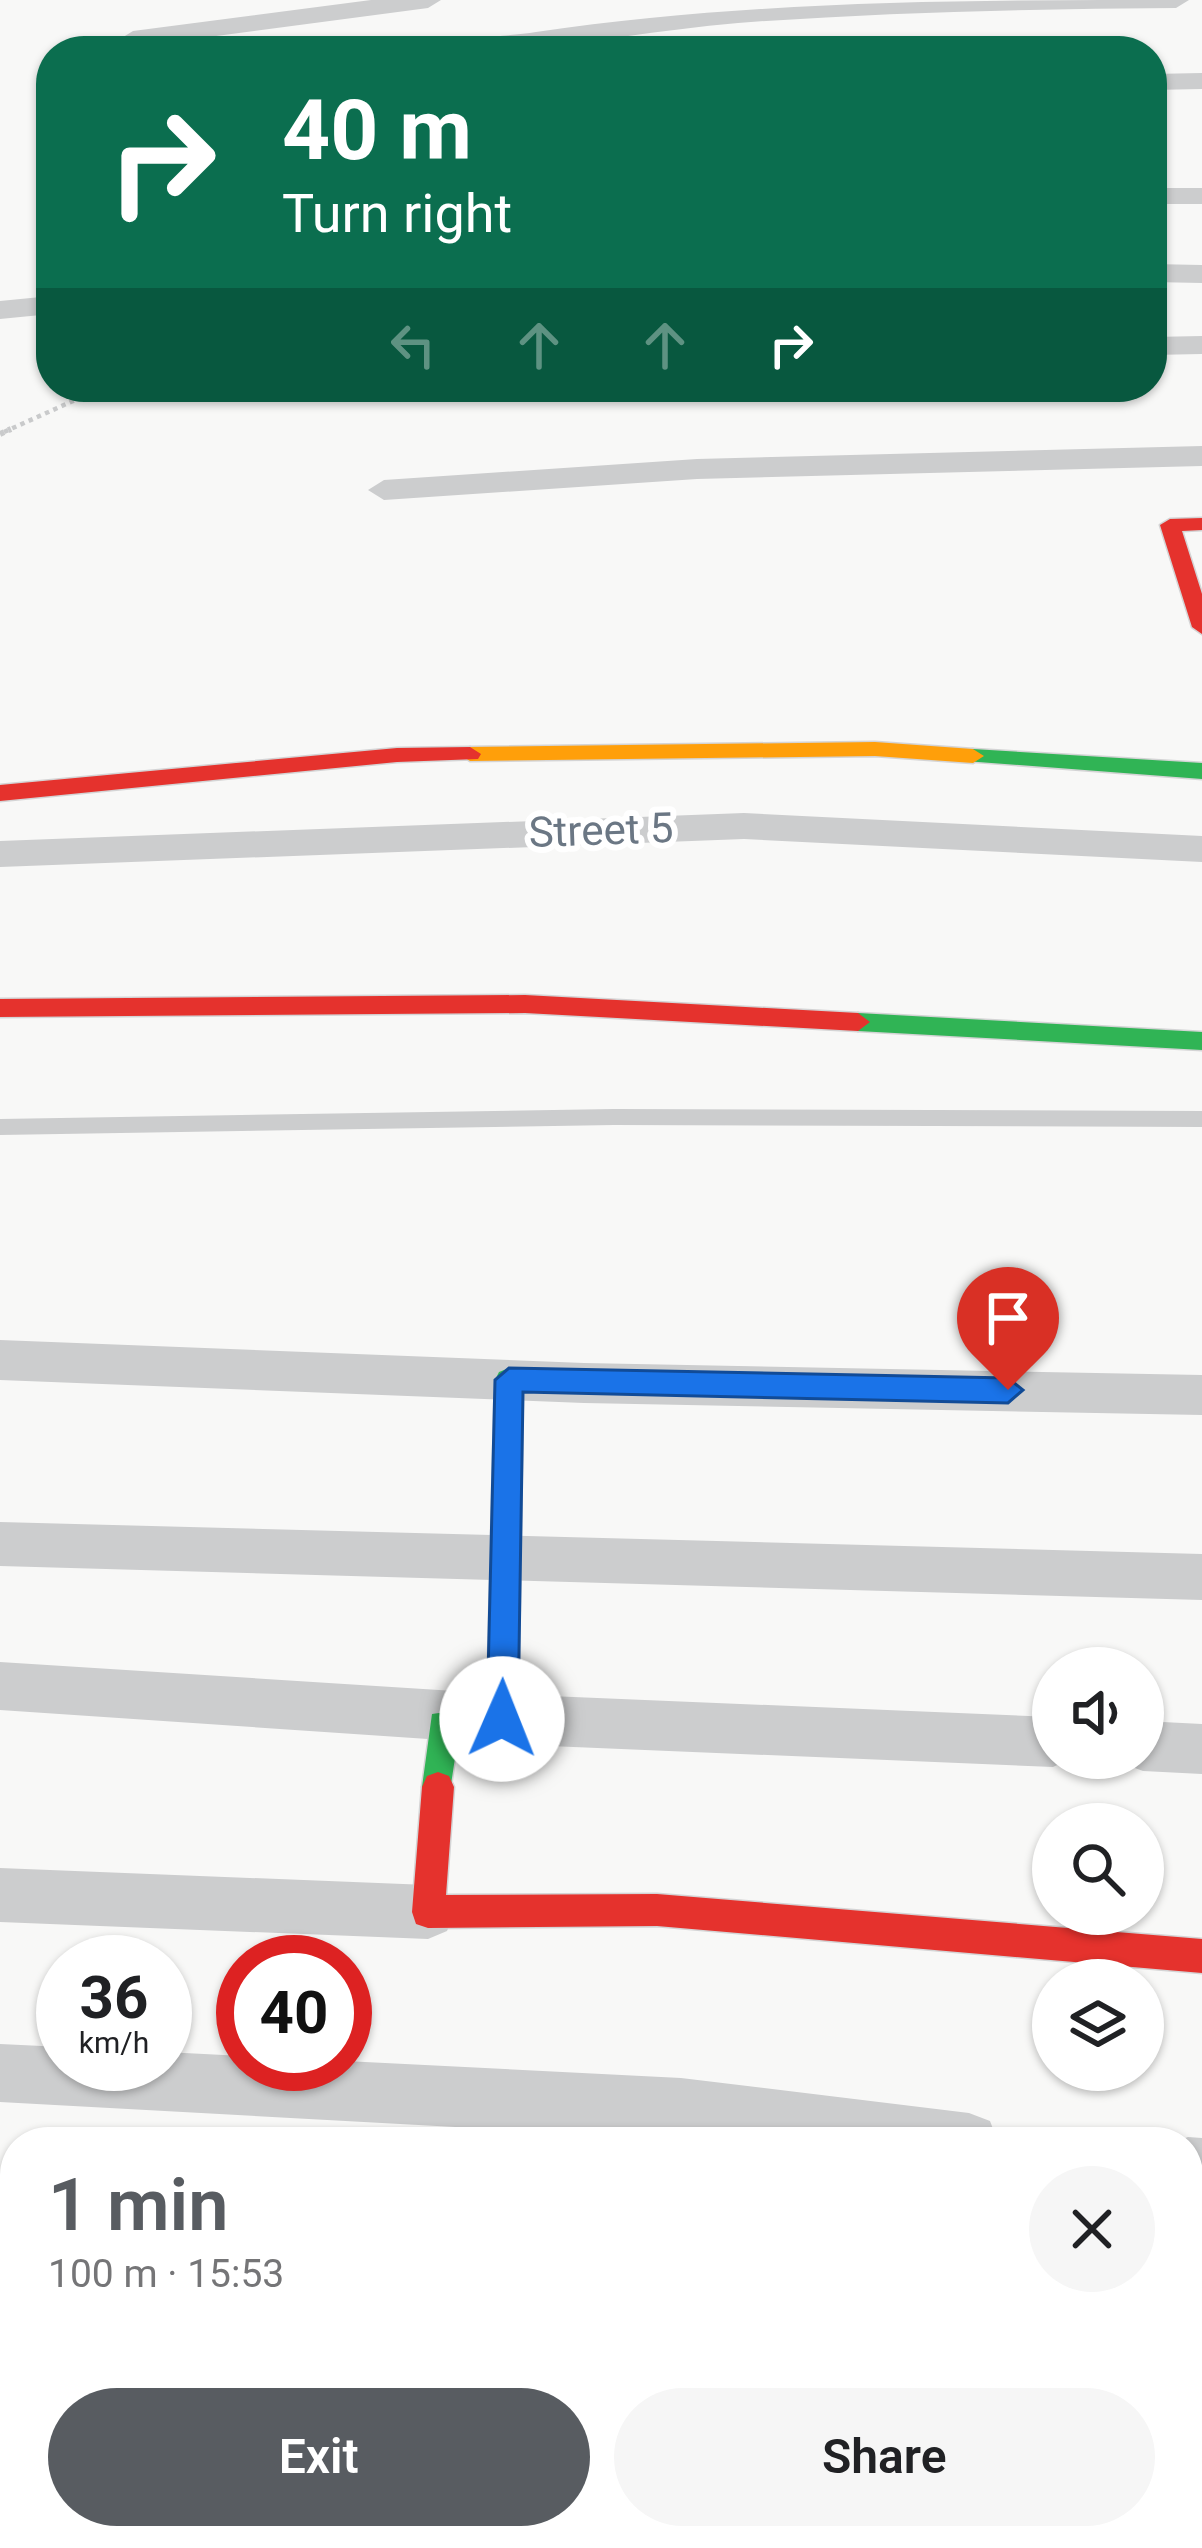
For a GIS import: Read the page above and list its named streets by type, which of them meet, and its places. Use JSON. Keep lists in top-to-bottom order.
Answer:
{
  "streets": {
    "street": ["Street 5"]
  },
  "page": {
    "turn": ["40 m", "Turn right"],
    "speed": "36 km/h",
    "limit": "40",
    "heading": ["1 min", "100 m · 15:53"],
    "buttons": ["Exit", "Share"]
  }
}
